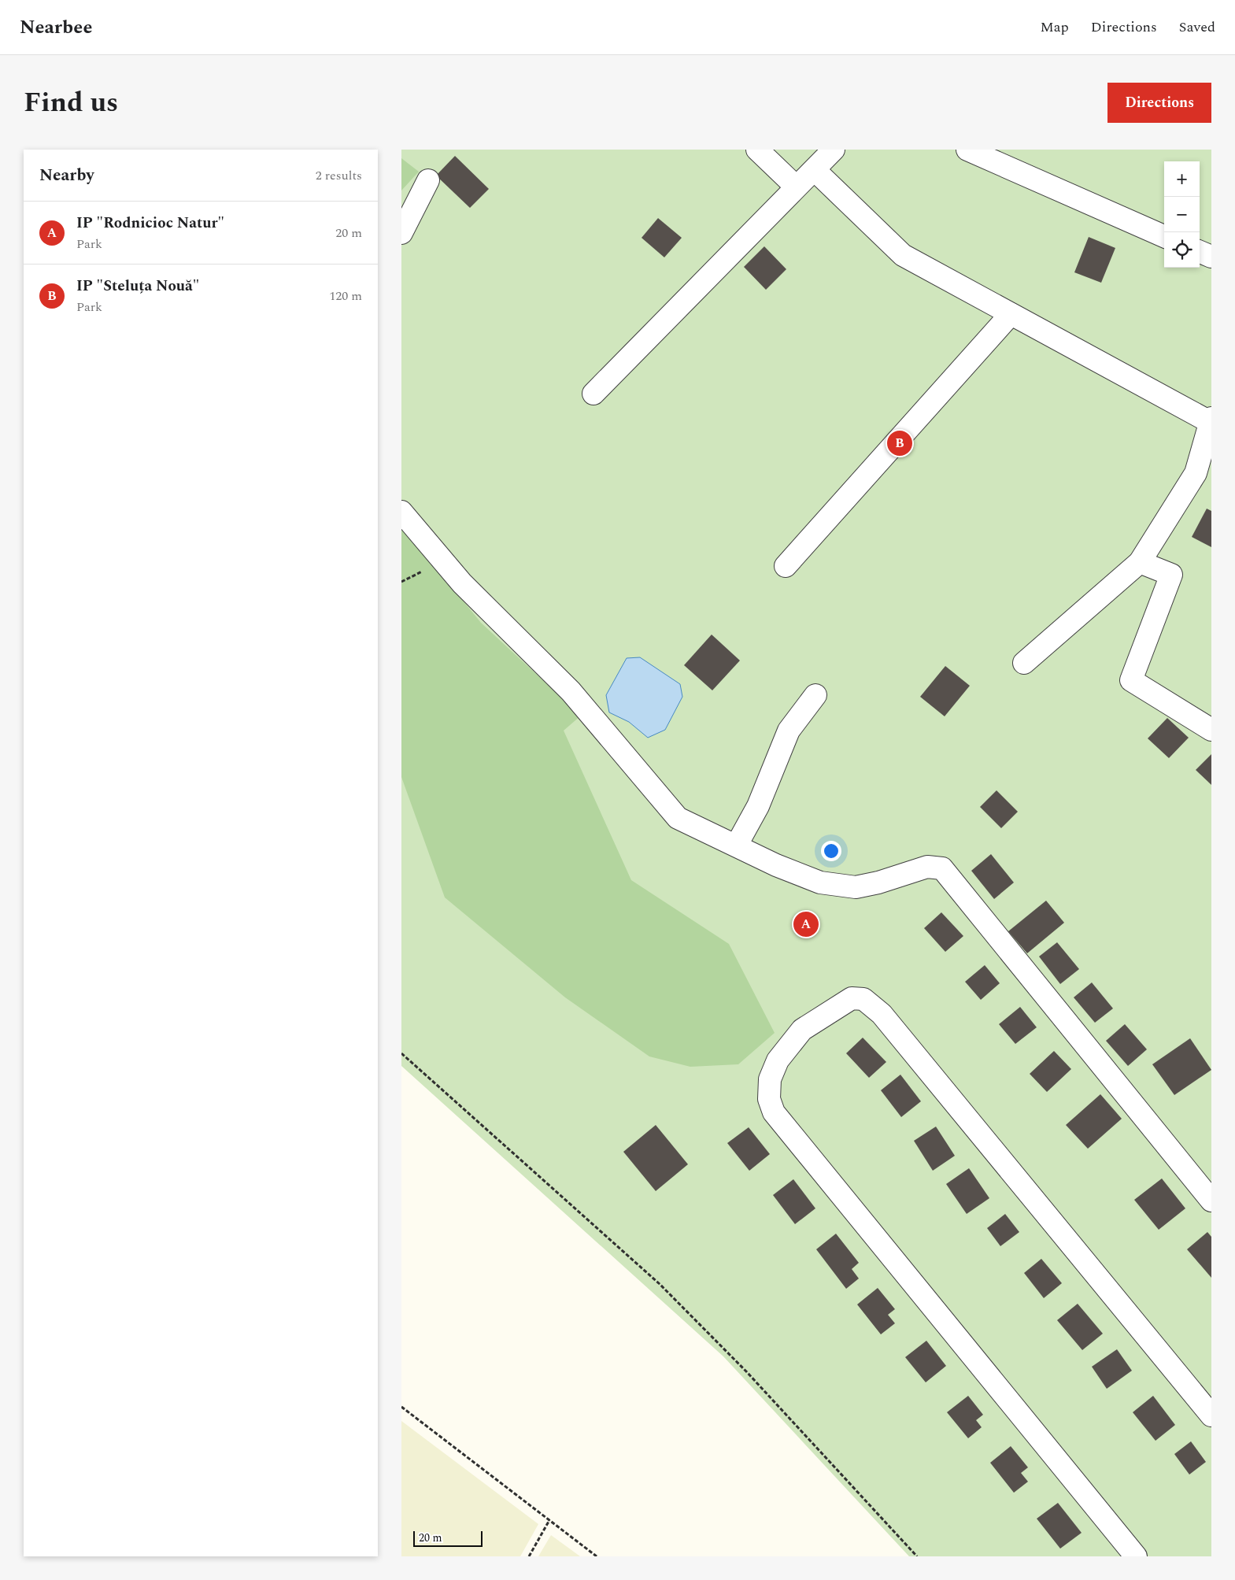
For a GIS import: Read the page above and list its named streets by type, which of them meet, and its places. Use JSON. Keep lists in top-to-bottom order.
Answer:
{
  "scale_bar": "20 m",
  "page": {
    "header": "Nearbee",
    "nav": ["Map", "Directions", "Saved"],
    "title": "Find us",
    "buttons": "Directions",
    "heading": ["Nearby", "2 results"],
    "map_buttons": ["+", "−"],
    "list": [
      {
        "mark": "A",
        "name": "IP \"Rodnicioc Natur\"",
        "note": "Park",
        "value": "20 m"
      },
      {
        "mark": "B",
        "name": "IP \"Steluța Nouă\"",
        "note": "Park",
        "value": "120 m"
      }
    ],
    "pins": ["B", "A"],
    "scale": "20 m"
  }
}
